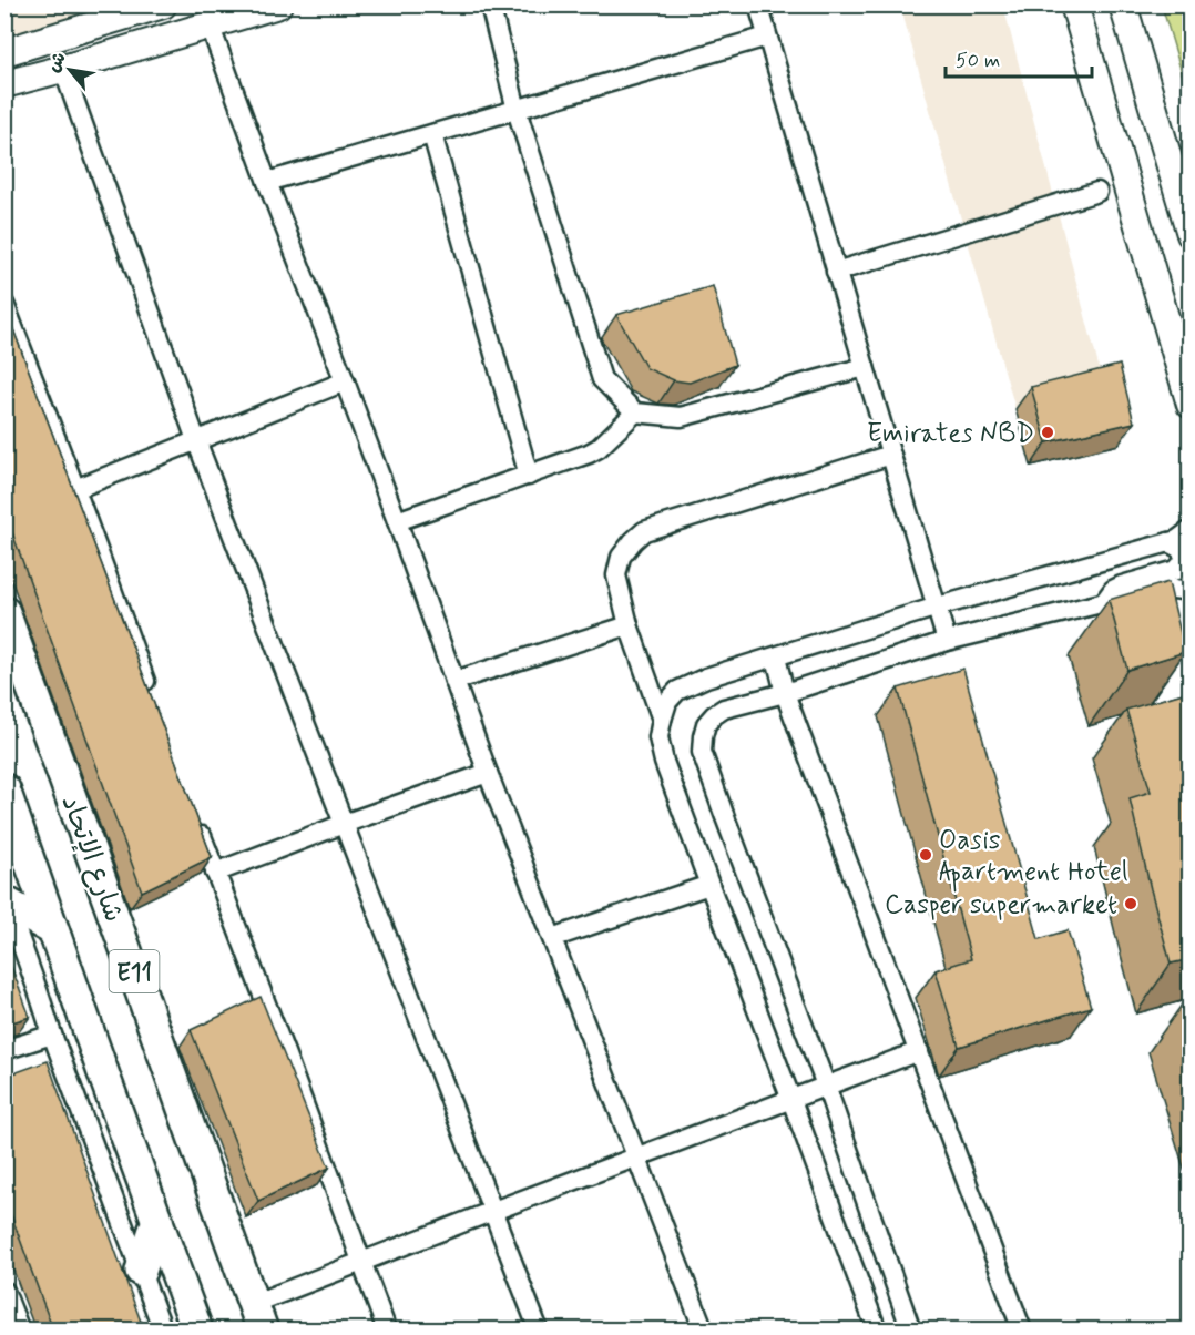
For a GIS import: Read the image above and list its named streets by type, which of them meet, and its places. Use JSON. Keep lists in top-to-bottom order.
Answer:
{
  "streets": {
    "main road": ["شارع الإتحاد", "E11"]
  },
  "places": ["Emirates NBD", "Oasis Apartment Hotel", "Casper supermarket"],
  "scale_bar": "50 m",
  "north": "top left"
}
